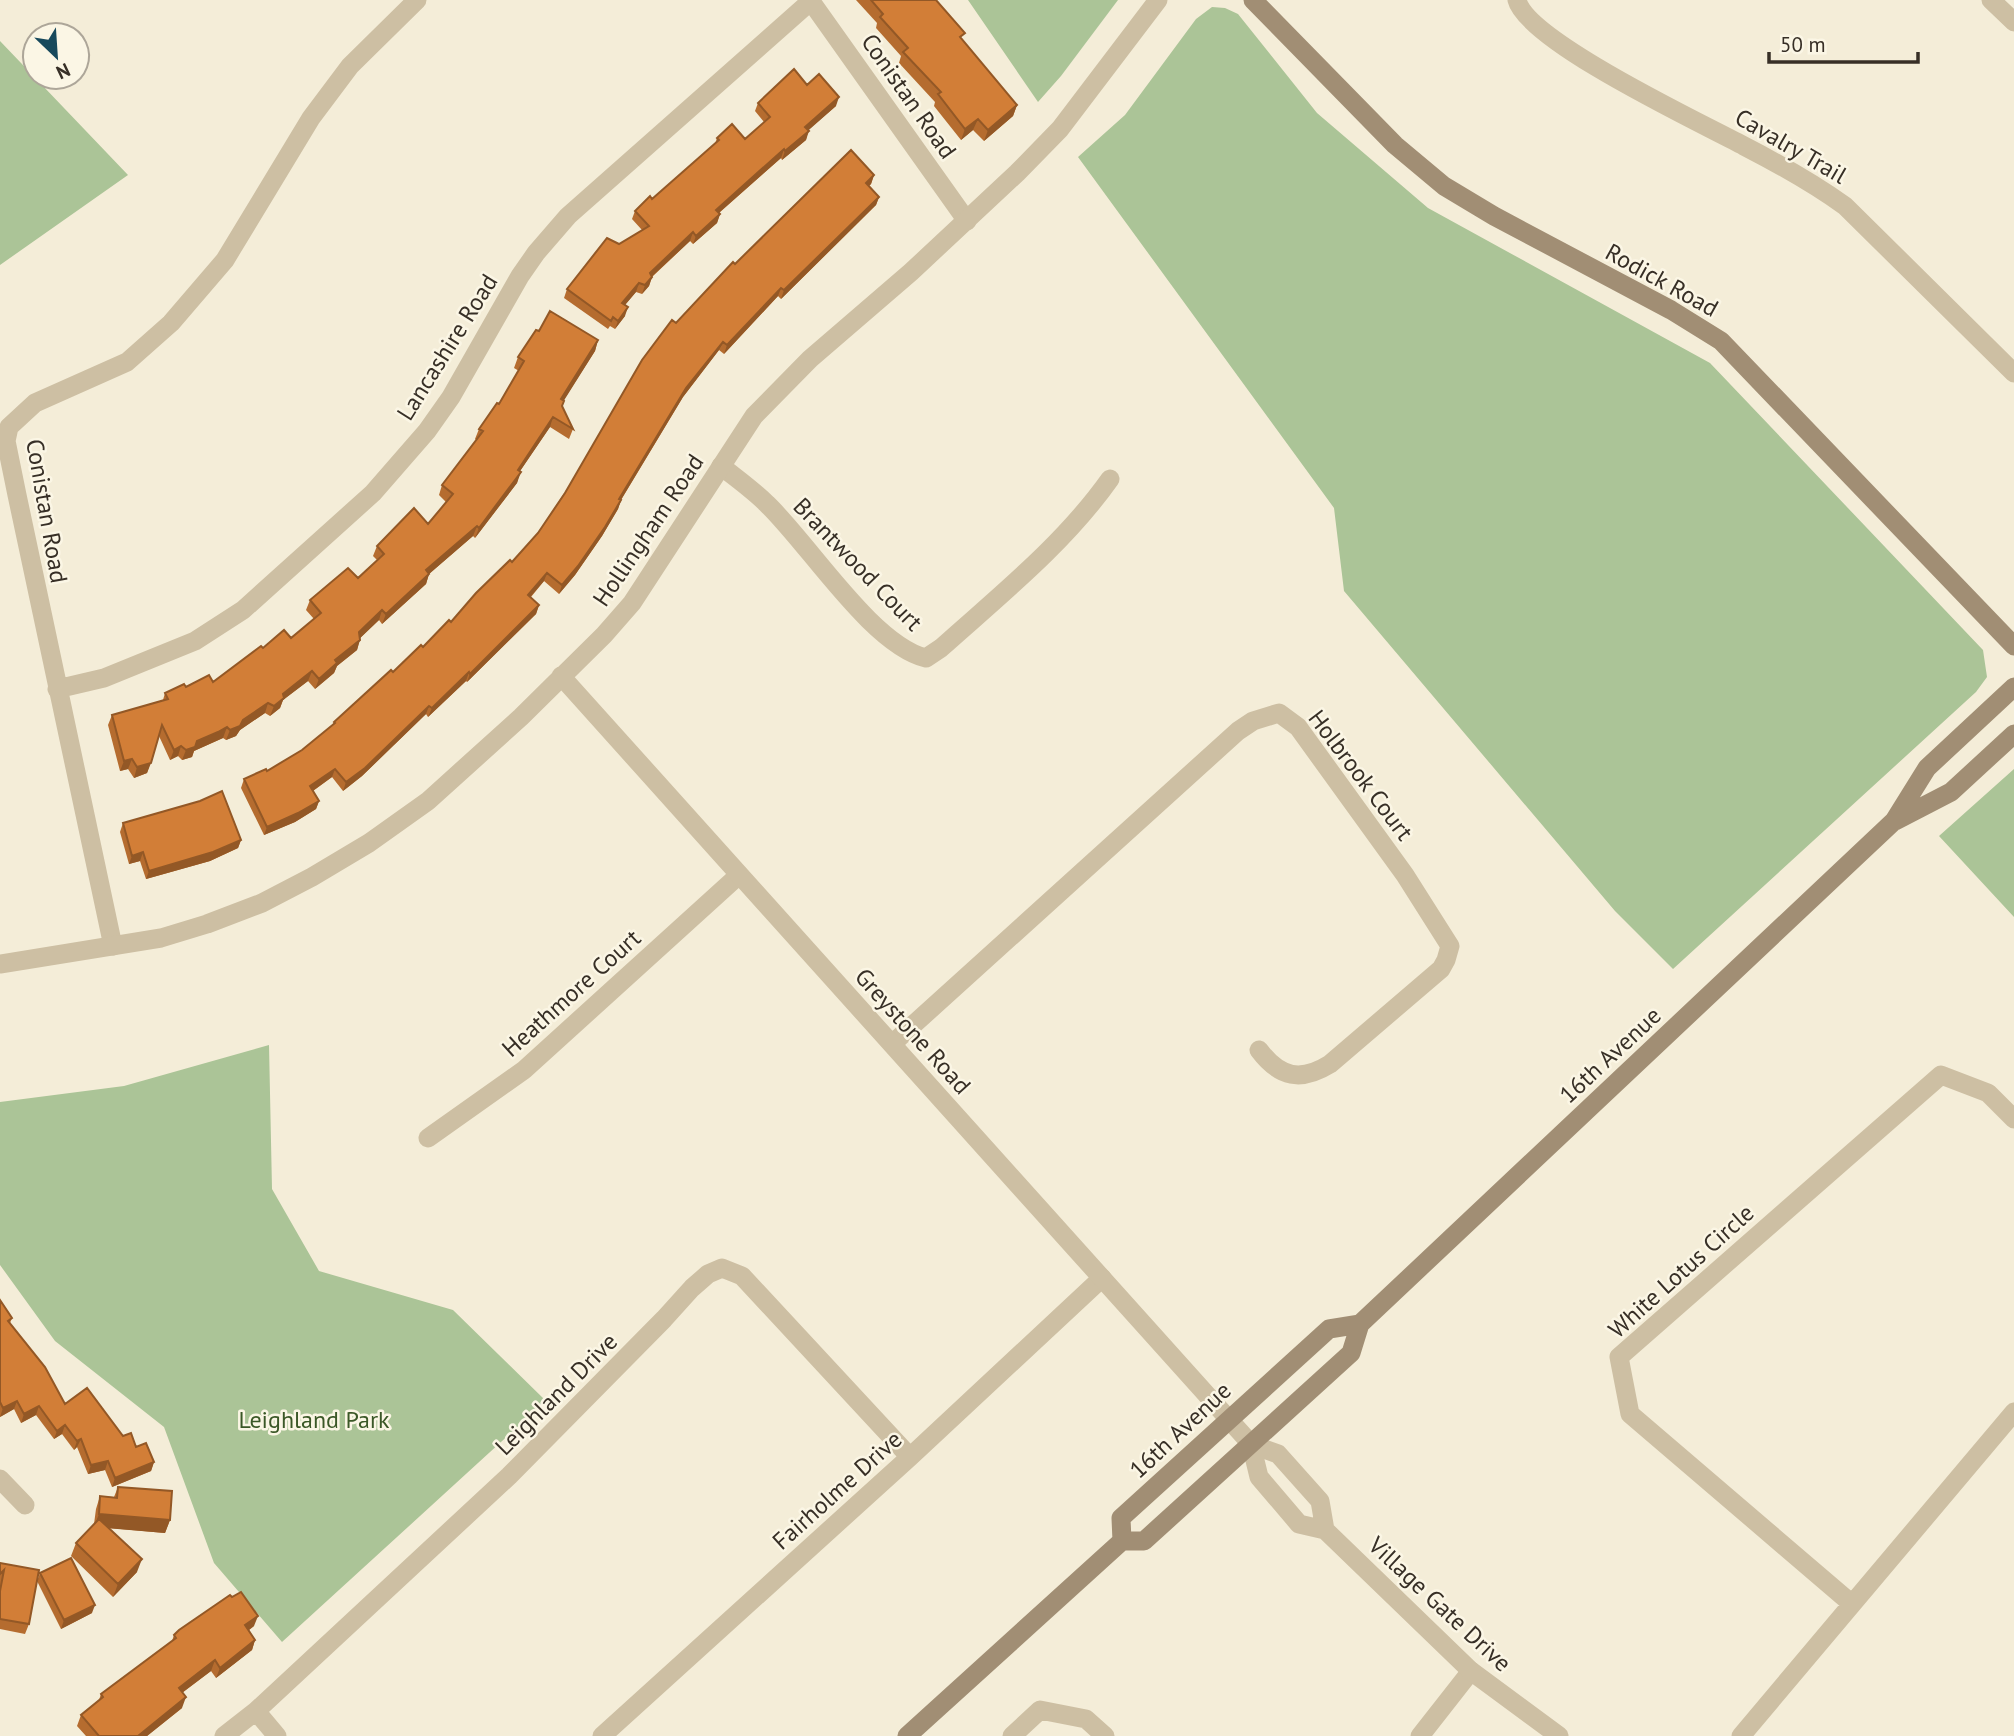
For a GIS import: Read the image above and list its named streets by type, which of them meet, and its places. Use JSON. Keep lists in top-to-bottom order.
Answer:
{
  "streets": {
    "main road": ["Rodick Road", "16th Avenue"],
    "street": [
      "Conistan Road",
      "Cavalry Trail",
      "Lancashire Road",
      "Hollingham Road",
      "Brantwood Court",
      "Holbrook Court",
      "Heathmore Court",
      "Greystone Road",
      "White Lotus Circle",
      "Leighland Drive",
      "Fairholme Drive",
      "Village Gate Drive"
    ]
  },
  "crossings": [
    ["Conistan Road", "Lancashire Road"],
    ["Conistan Road", "Hollingham Road"],
    ["Hollingham Road", "Brantwood Court"],
    ["Hollingham Road", "Greystone Road"],
    ["Holbrook Court", "Greystone Road"],
    ["Heathmore Court", "Greystone Road"],
    ["Greystone Road", "16th Avenue"],
    ["Greystone Road", "Fairholme Drive"],
    ["Greystone Road", "Village Gate Drive"],
    ["16th Avenue", "Village Gate Drive"],
    ["Leighland Drive", "Fairholme Drive"]
  ],
  "parks": ["Leighland Park"],
  "scale_bar": "50 m",
  "north": "bottom right"
}
